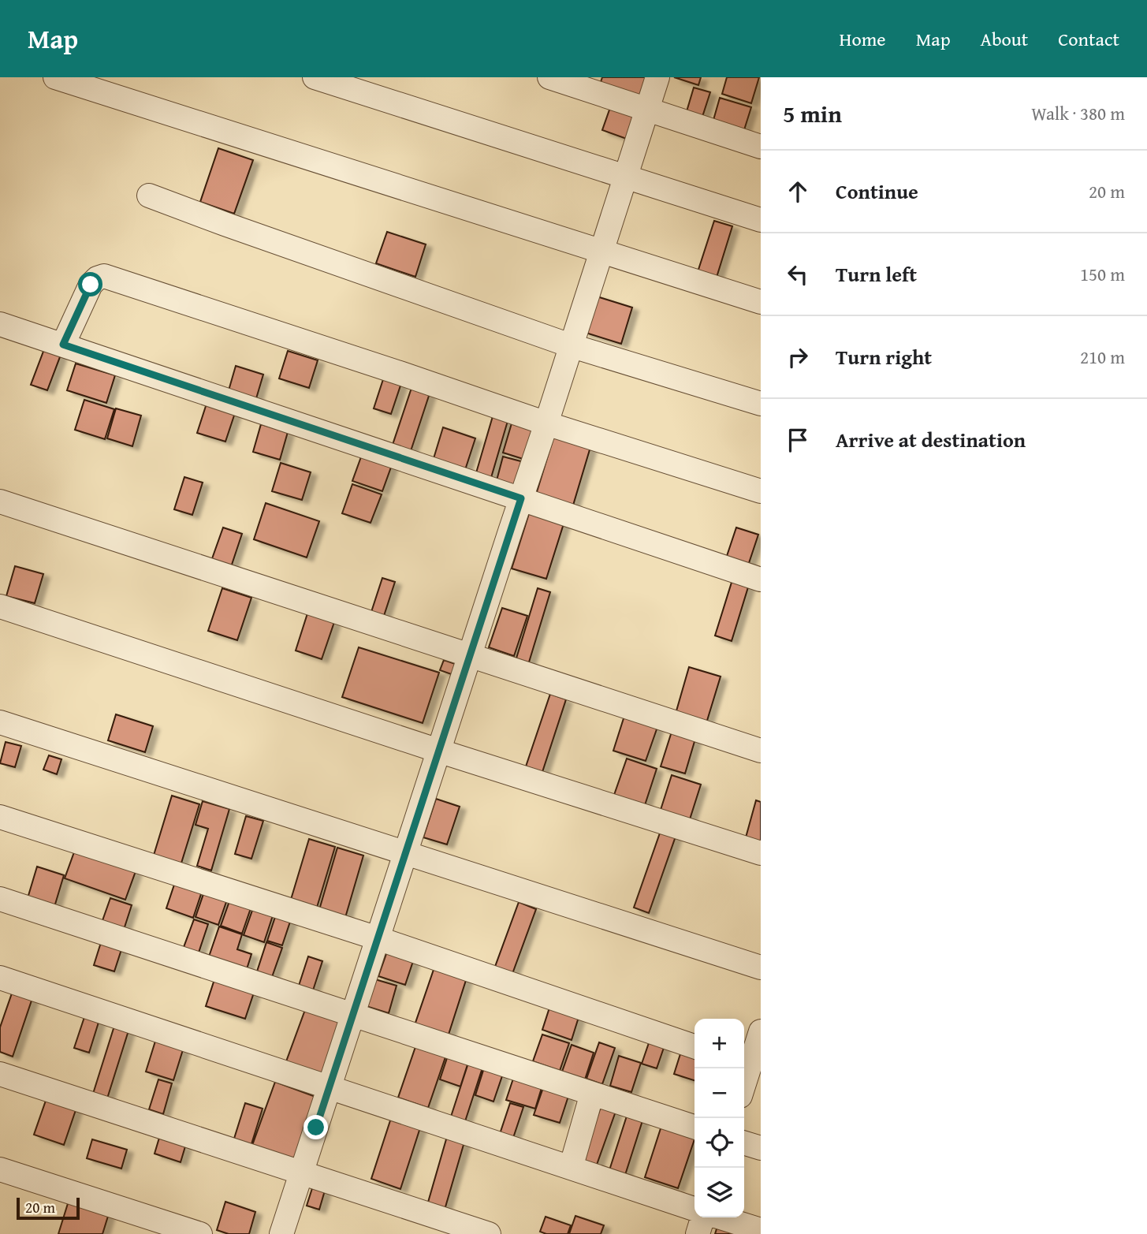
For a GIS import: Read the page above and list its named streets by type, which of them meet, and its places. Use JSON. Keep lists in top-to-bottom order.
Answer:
{
  "scale_bar": "20 m",
  "page": {
    "header": "Map",
    "nav": [
      "Home",
      "Map",
      "About",
      "Contact"
    ],
    "heading": ["5 min", "Walk · 380 m"],
    "list": [
      ["Continue", "20 m"],
      ["Turn left", "150 m"],
      ["Turn right", "210 m"],
      "Arrive at destination"
    ],
    "map_buttons": ["+", "−"],
    "scale": "20 m"
  }
}
